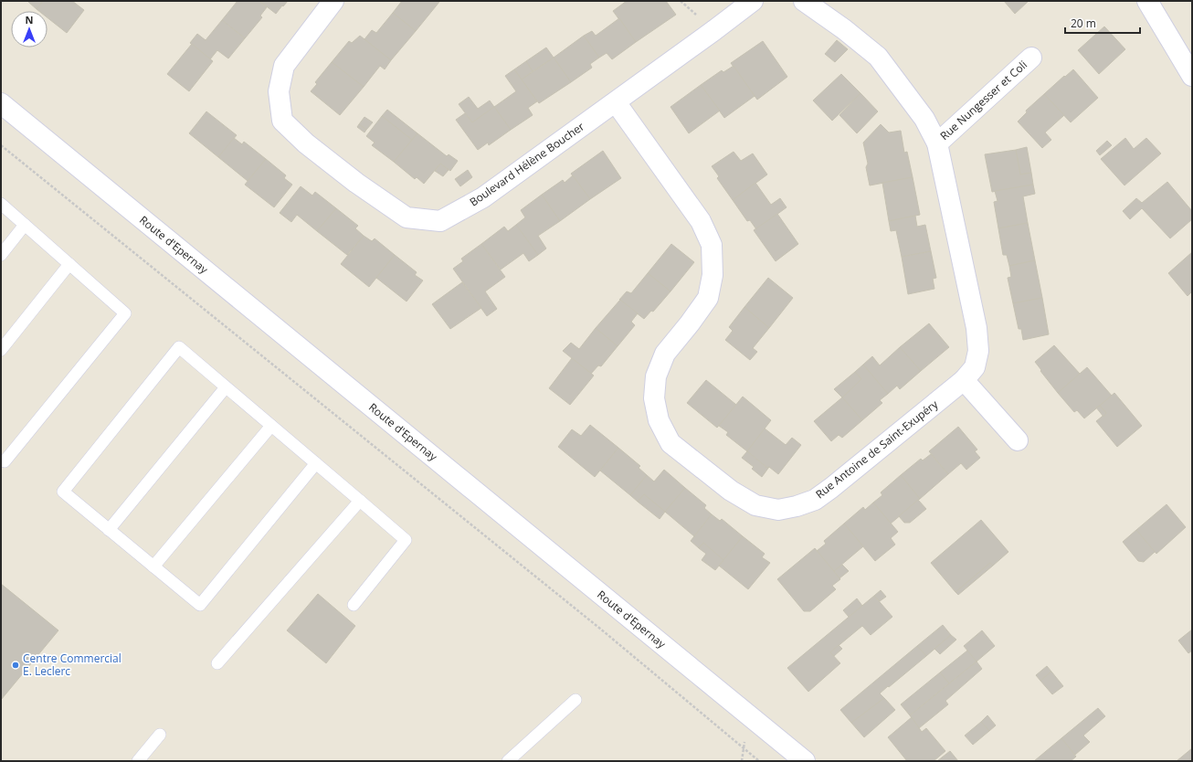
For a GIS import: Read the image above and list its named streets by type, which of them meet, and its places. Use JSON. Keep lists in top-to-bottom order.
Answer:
{
  "streets": {
    "street": [
      "Rue Nungesser et Coli",
      "Boulevard Hélène Boucher",
      "Route d'Epernay",
      "Rue Antoine de Saint-Exupéry"
    ]
  },
  "crossings": [
    ["Rue Nungesser et Coli", "Rue Antoine de Saint-Exupéry"],
    ["Boulevard Hélène Boucher", "Rue Antoine de Saint-Exupéry"]
  ],
  "places": ["Centre Commercial E. Leclerc"],
  "scale_bar": "20 m",
  "north": "top"
}
